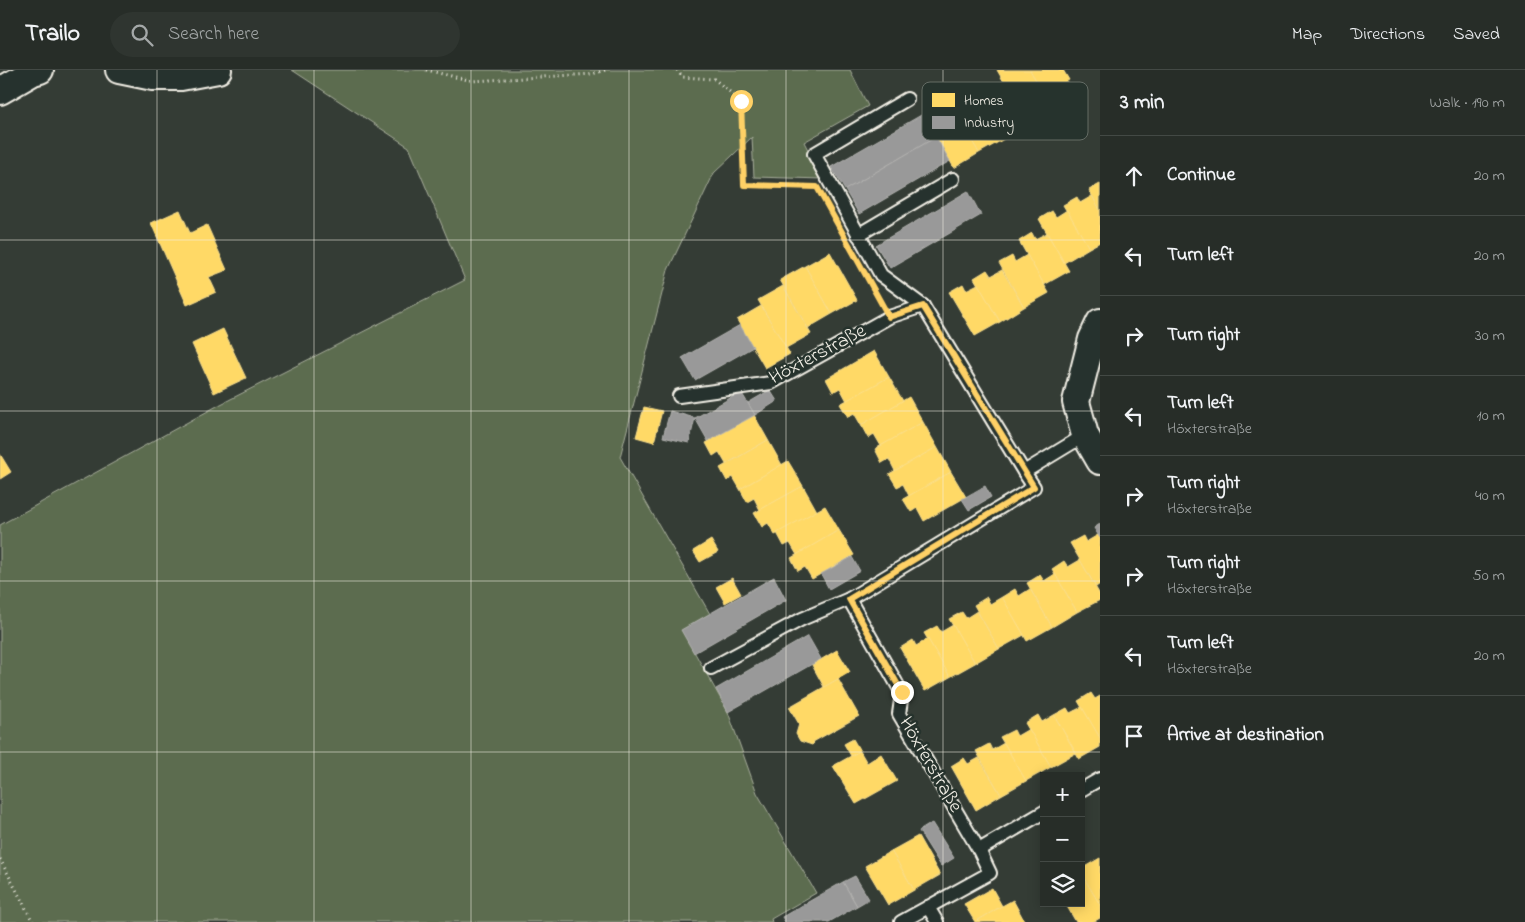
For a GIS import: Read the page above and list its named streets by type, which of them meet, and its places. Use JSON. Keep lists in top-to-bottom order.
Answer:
{
  "streets": {
    "lane": ["Höxterstraße"]
  },
  "legend": ["Homes", "Industry"],
  "page": {
    "header": "Trailo",
    "search": "Search here",
    "nav": ["Map", "Directions", "Saved"],
    "heading": ["3 min", "Walk · 190 m"],
    "list": [
      ["Continue", "20 m"],
      ["Turn left", "20 m"],
      ["Turn right", "30 m"],
      ["Turn left", "Höxterstraße", "10 m"],
      ["Turn right", "Höxterstraße", "40 m"],
      ["Turn right", "Höxterstraße", "50 m"],
      ["Turn left", "Höxterstraße", "20 m"],
      "Arrive at destination"
    ],
    "map_buttons": ["+", "−"]
  }
}
